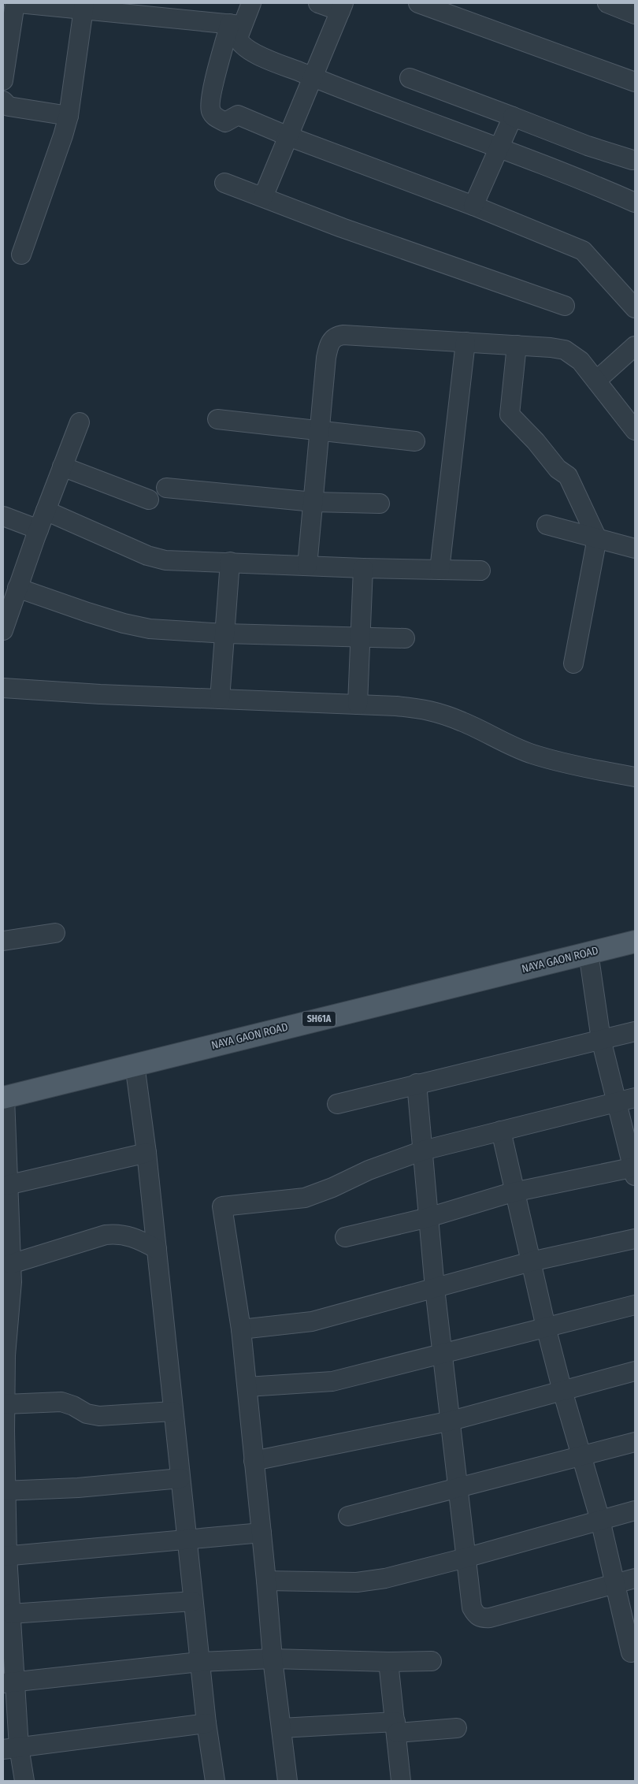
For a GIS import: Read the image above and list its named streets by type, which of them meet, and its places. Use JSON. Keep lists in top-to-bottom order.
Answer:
{
  "streets": {
    "main road": ["NAYA GAON ROAD", "SH61A"]
  }
}
